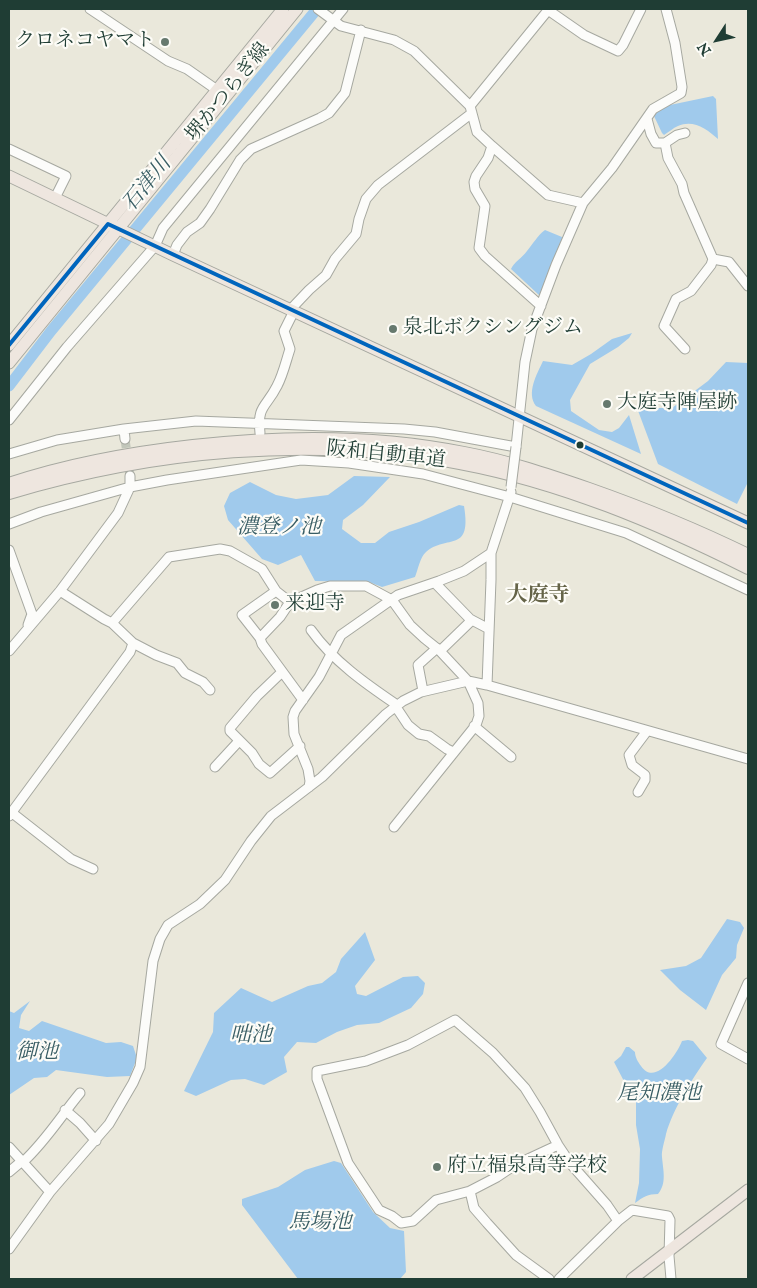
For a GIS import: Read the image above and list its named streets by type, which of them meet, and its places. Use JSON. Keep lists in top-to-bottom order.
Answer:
{
  "streets": {
    "highway": ["阪和自動車道"],
    "main road": ["堺かつらぎ線"]
  },
  "districts": ["大庭寺"],
  "water": [
    "石津川",
    "濃登ノ池",
    "咄池",
    "御池",
    "尾知濃池",
    "馬場池"
  ],
  "places": [
    "クロネコヤマト",
    "泉北ボクシングジム",
    "大庭寺陣屋跡",
    "来迎寺",
    "府立福泉高等学校"
  ],
  "north": "bottom left"
}
